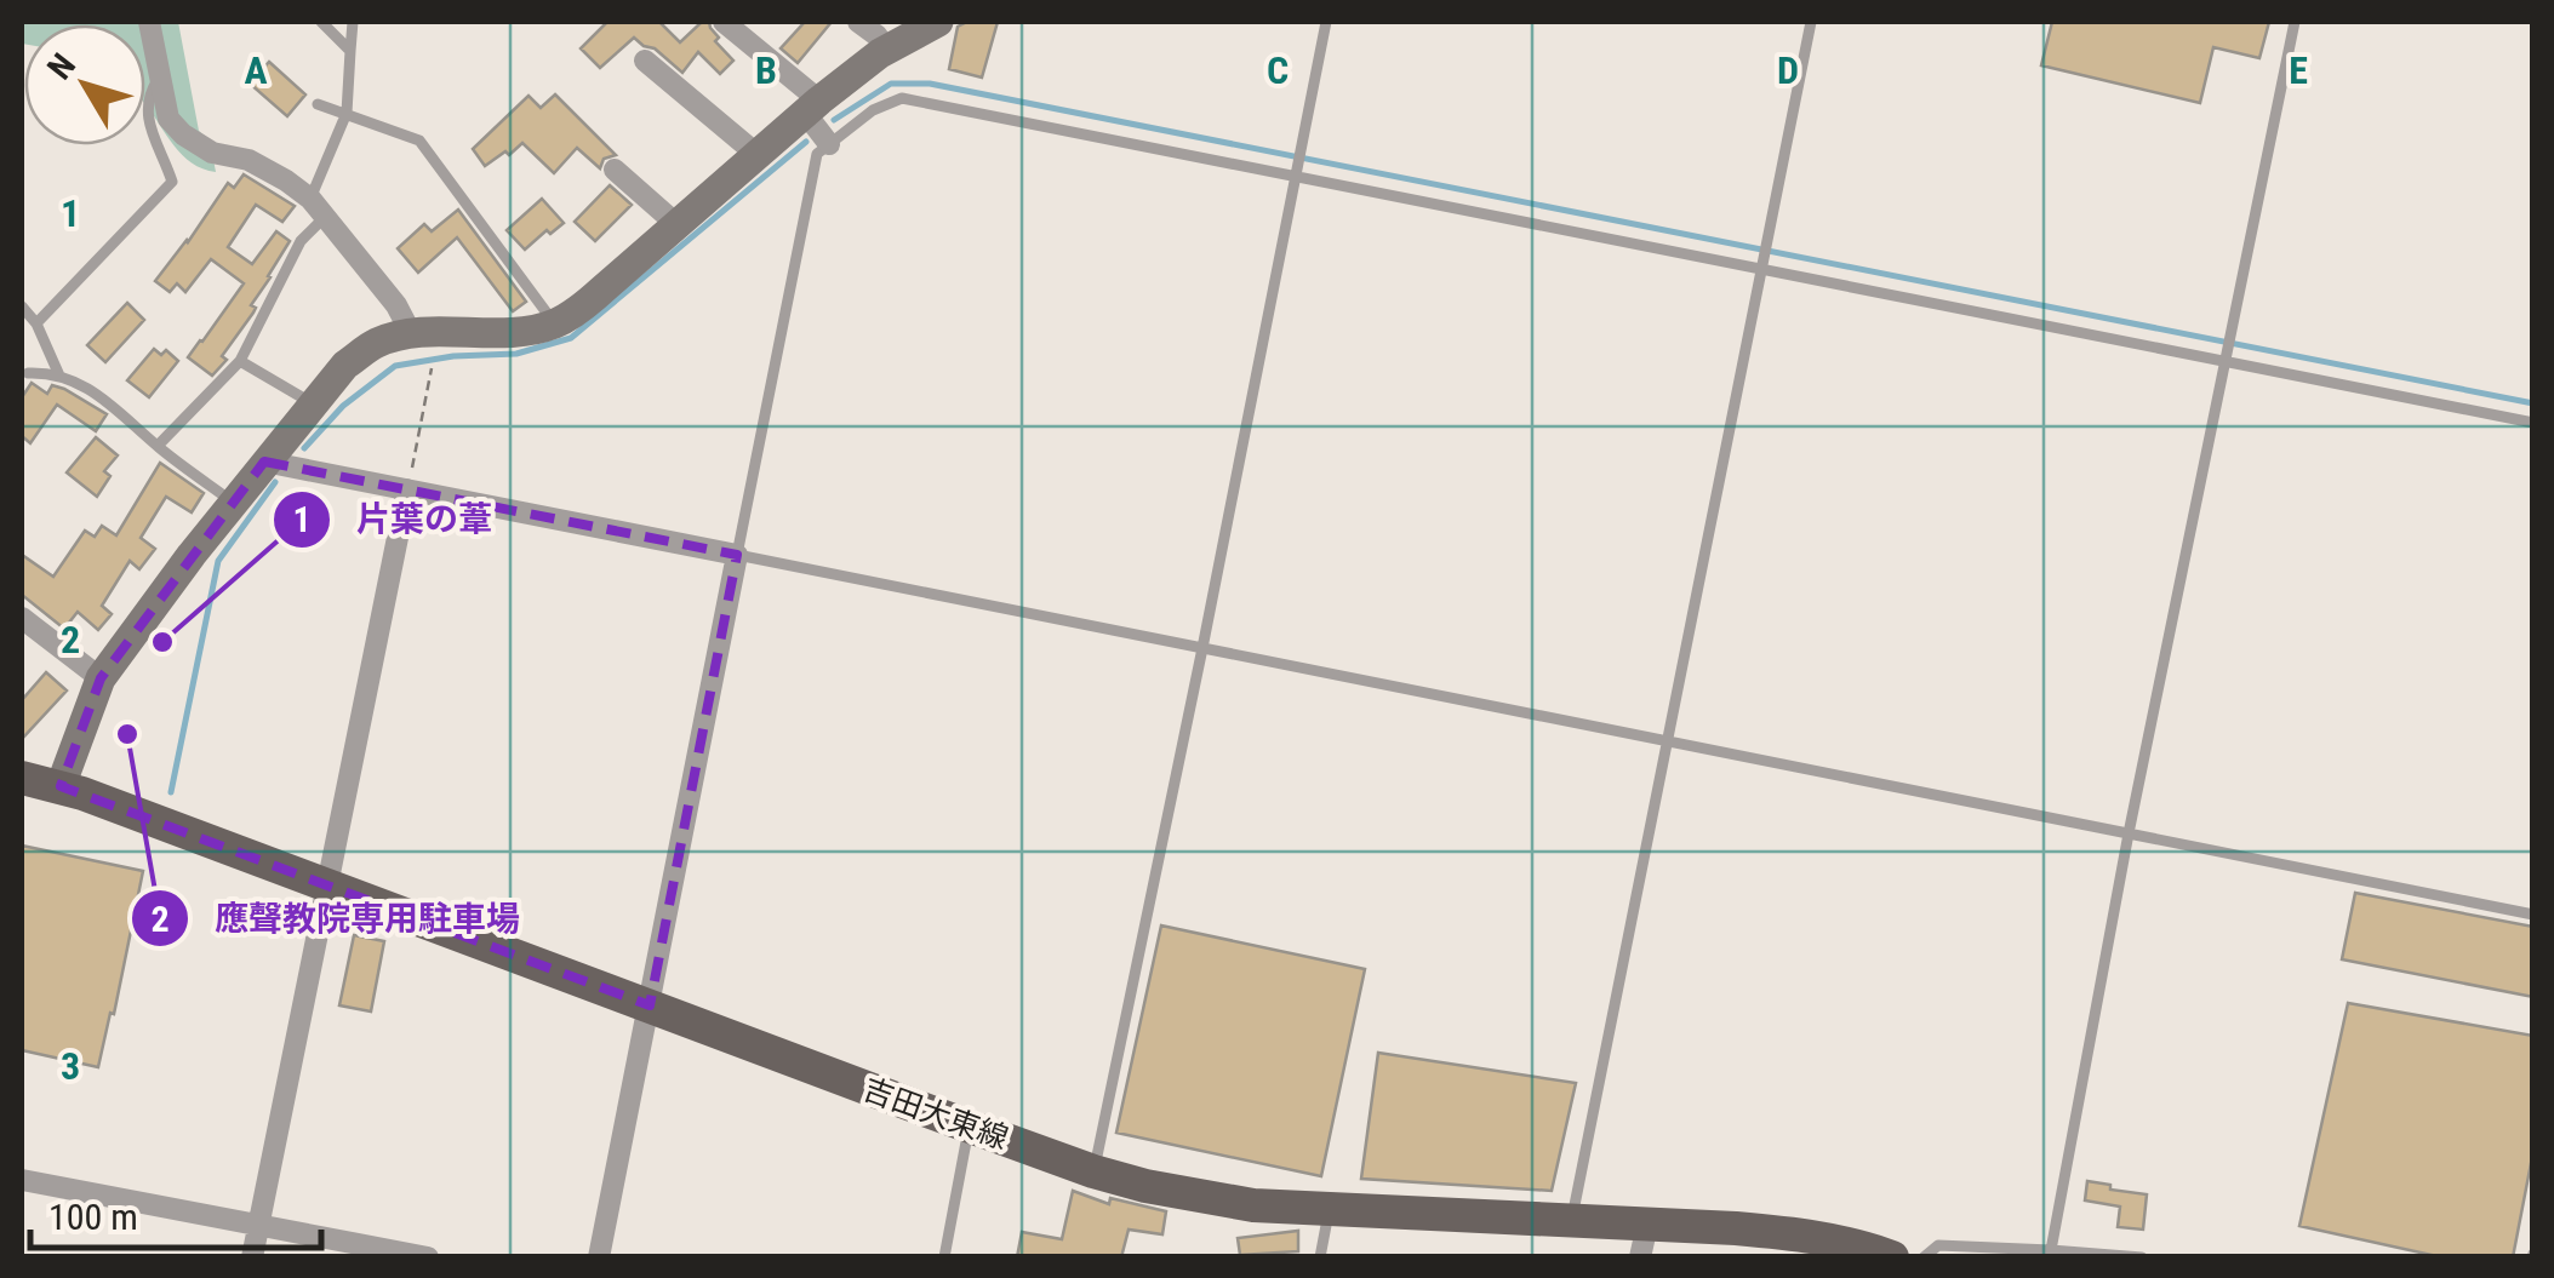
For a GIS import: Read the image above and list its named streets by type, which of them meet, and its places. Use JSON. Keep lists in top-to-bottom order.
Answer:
{
  "streets": {
    "main road": ["吉田大東線"]
  },
  "places": ["片葉の葦", "應聲教院専用駐車場"],
  "scale_bar": "100 m",
  "north": "top left",
  "grid": {
    "columns": [
      "A",
      "B",
      "C",
      "D",
      "E"
    ],
    "rows": ["1", "2", "3"]
  }
}
